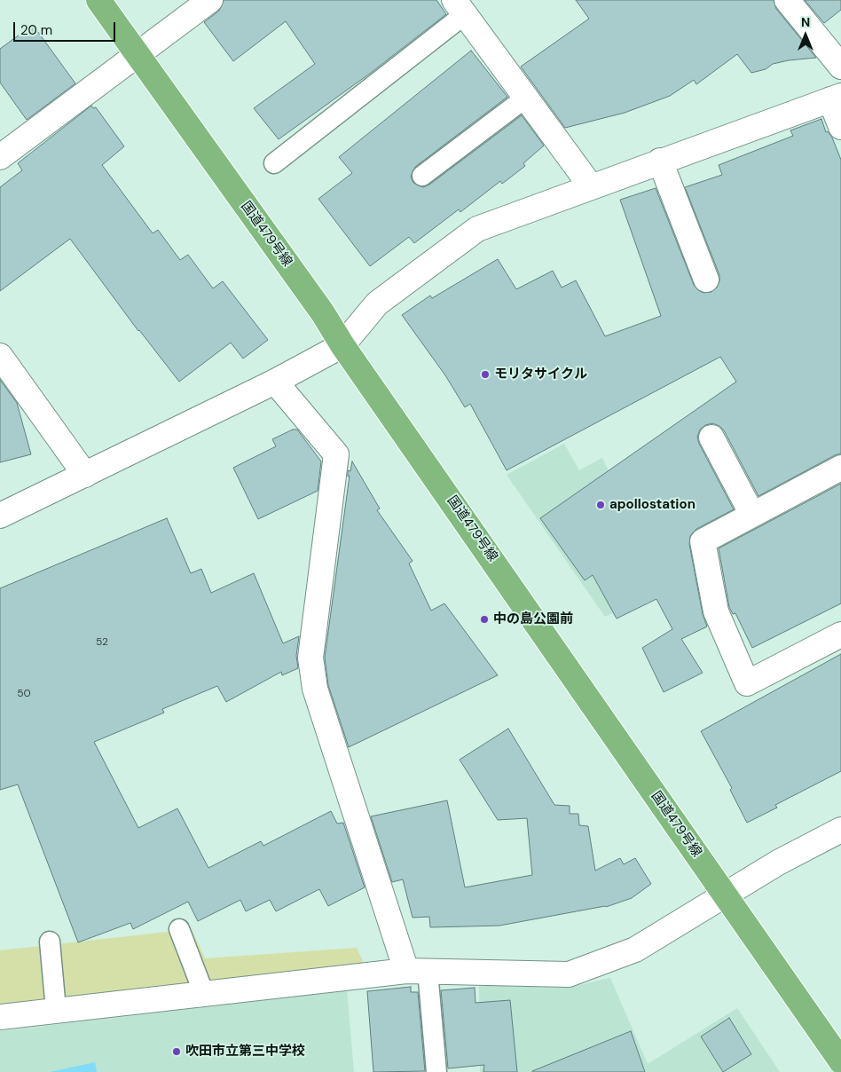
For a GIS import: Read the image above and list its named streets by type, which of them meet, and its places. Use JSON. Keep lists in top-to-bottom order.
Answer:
{
  "streets": {
    "highway": ["国道479号線"]
  },
  "places": [
    "モリタサイクル",
    "apollostation",
    "中の島公園前",
    "吹田市立第三中学校"
  ],
  "house_numbers": ["52", "50"],
  "scale_bar": "20 m",
  "north": "top"
}
